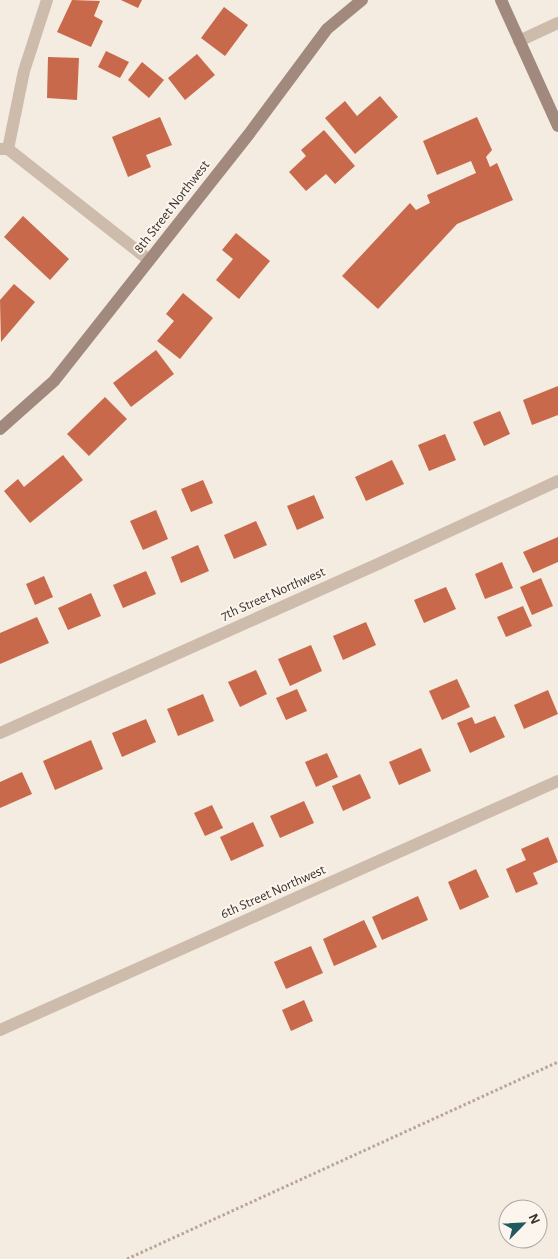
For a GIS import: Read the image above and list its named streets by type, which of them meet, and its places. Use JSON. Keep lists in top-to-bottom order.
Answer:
{
  "streets": {
    "street": ["8th Street Northwest", "7th Street Northwest", "6th Street Northwest"]
  },
  "north": "top right"
}
